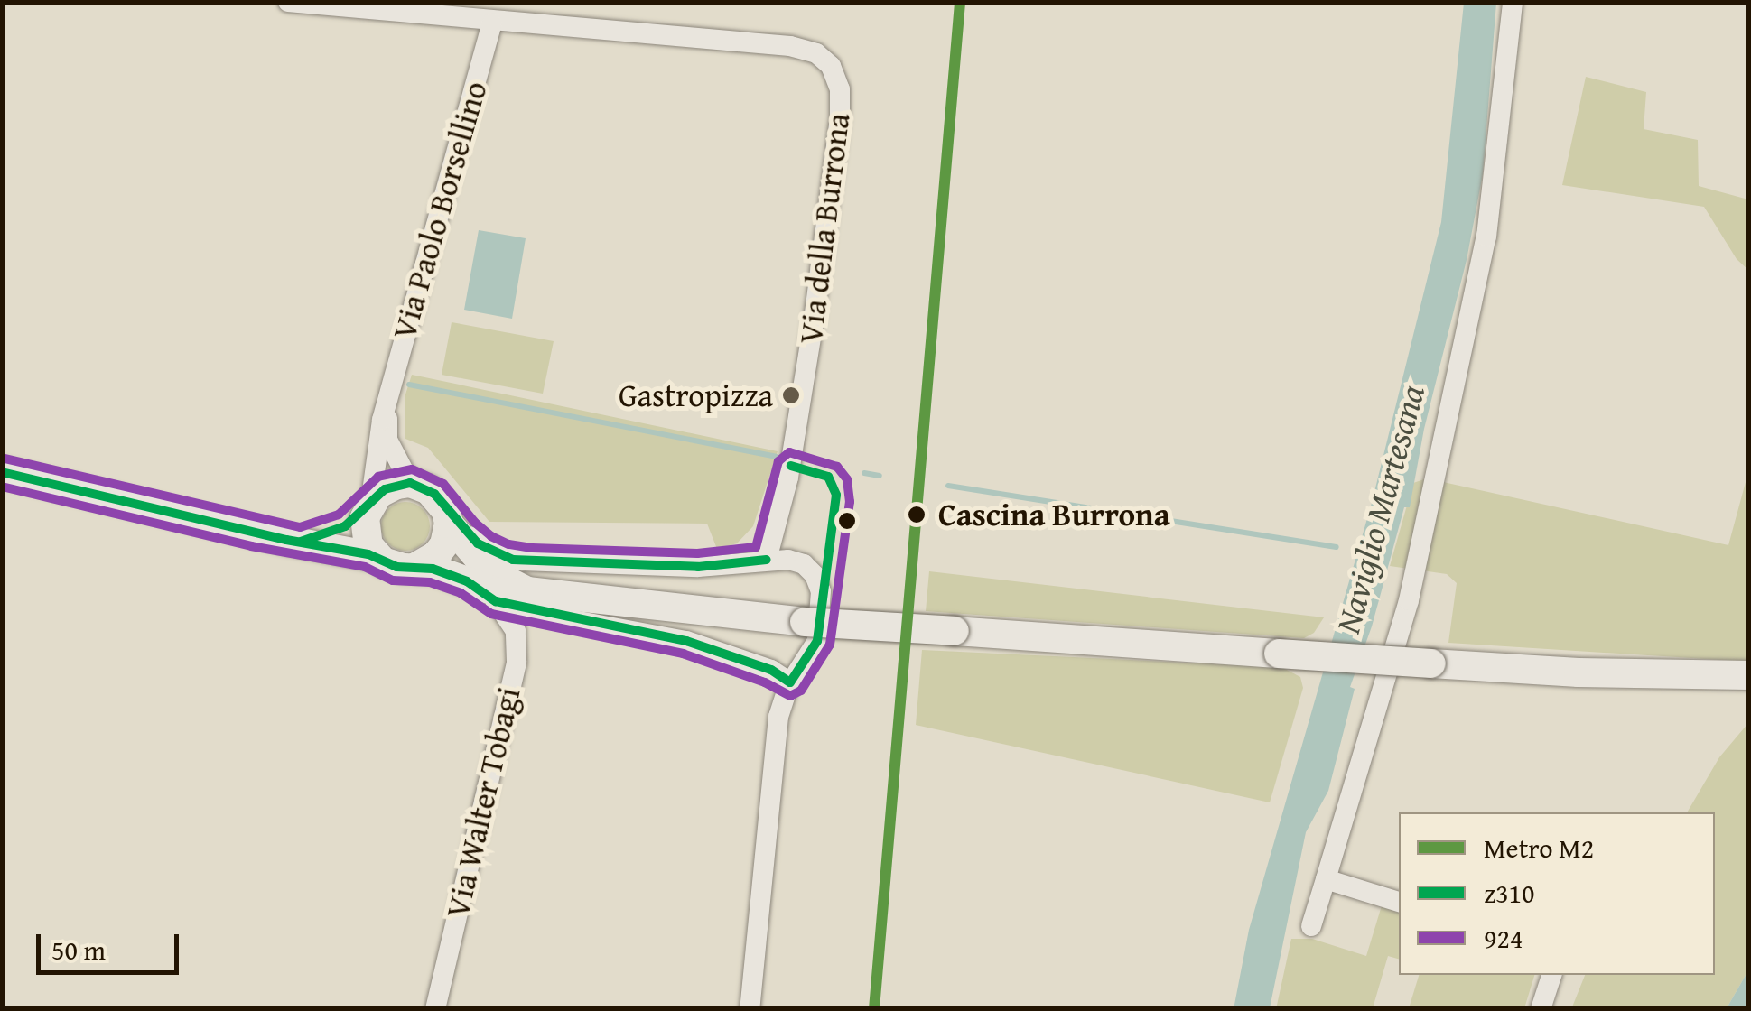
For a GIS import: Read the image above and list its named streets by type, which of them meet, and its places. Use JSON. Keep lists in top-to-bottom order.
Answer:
{
  "streets": {
    "street": ["Via Paolo Borsellino", "Via della Burrona", "Via Walter Tobagi"]
  },
  "crossings": [
    ["Via Paolo Borsellino", "Via della Burrona"]
  ],
  "water": ["Naviglio Martesana"],
  "places": ["Gastropizza", "Cascina Burrona"],
  "lines": ["metro line M2", "transit line 924", "transit line z310"],
  "legend": ["Metro M2", "z310", "924"],
  "scale_bar": "50 m"
}
